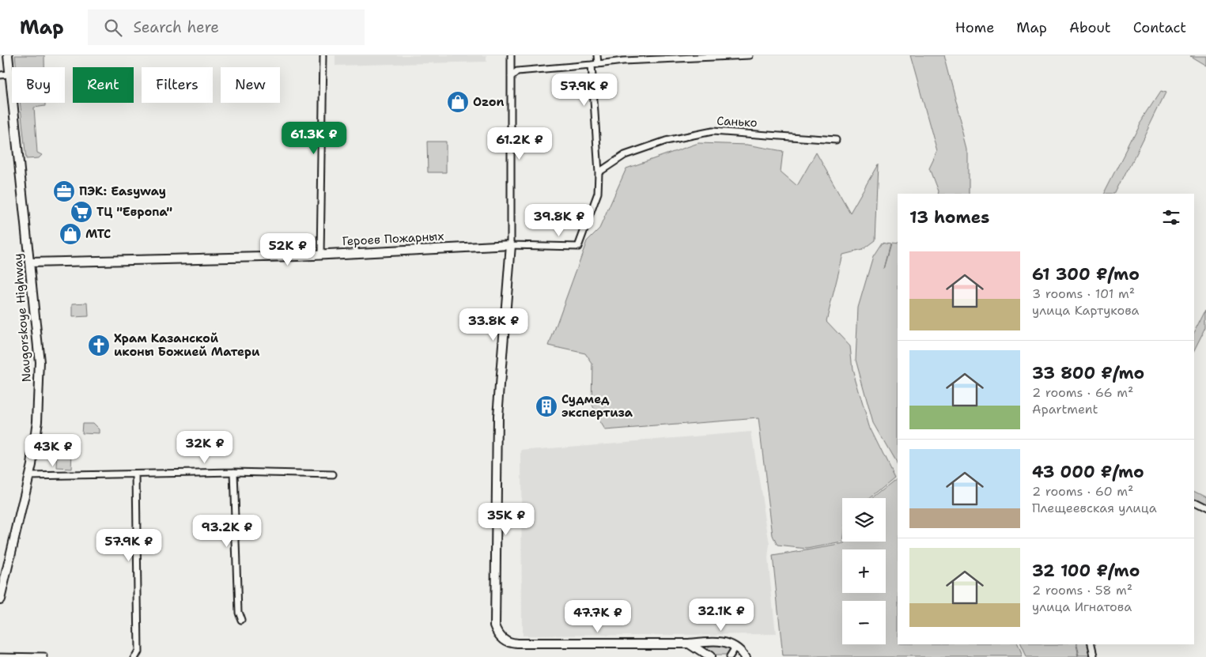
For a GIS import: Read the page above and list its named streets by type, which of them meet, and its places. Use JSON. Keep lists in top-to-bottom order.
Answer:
{
  "streets": {
    "main road": ["Героев Пожарных", "Naugorskoye Highway"],
    "street": ["Санько"]
  },
  "crossings": [
    ["Героев Пожарных", "Naugorskoye Highway"]
  ],
  "places": {
    "shop": ["Ozon", "МТС"],
    "office": ["ПЭК: Easyway"],
    "supermarket": ["ТЦ \"Европа\""],
    "church": ["Храм Казанской иконы Божией Матери"],
    "building": ["Судмед экспертиза"]
  },
  "page": {
    "header": "Map",
    "search": "Search here",
    "nav": [
      "Home",
      "Map",
      "About",
      "Contact"
    ],
    "chip": [
      "Buy",
      "Rent",
      "Filters",
      "New"
    ],
    "price": [
      "57.9K ₽",
      "61.3K ₽",
      "61.2K ₽",
      "39.8K ₽",
      "52K ₽",
      "33.8K ₽",
      "32K ₽",
      "43K ₽",
      "35K ₽",
      "93.2K ₽",
      "57.9K ₽",
      "32.1K ₽",
      "47.7K ₽"
    ],
    "heading": "13 homes",
    "list": [
      {
        "name": "61 300 ₽/mo",
        "note": "3 rooms · 101 m² · улица Картукова"
      },
      {
        "name": "33 800 ₽/mo",
        "note": "2 rooms · 66 m² · Apartment"
      },
      {
        "name": "43 000 ₽/mo",
        "note": "2 rooms · 60 m² · Плещеевская улица"
      },
      {
        "name": "32 100 ₽/mo",
        "note": "2 rooms · 58 m² · улица Игнатова"
      }
    ],
    "map_buttons": ["+", "−"]
  }
}
